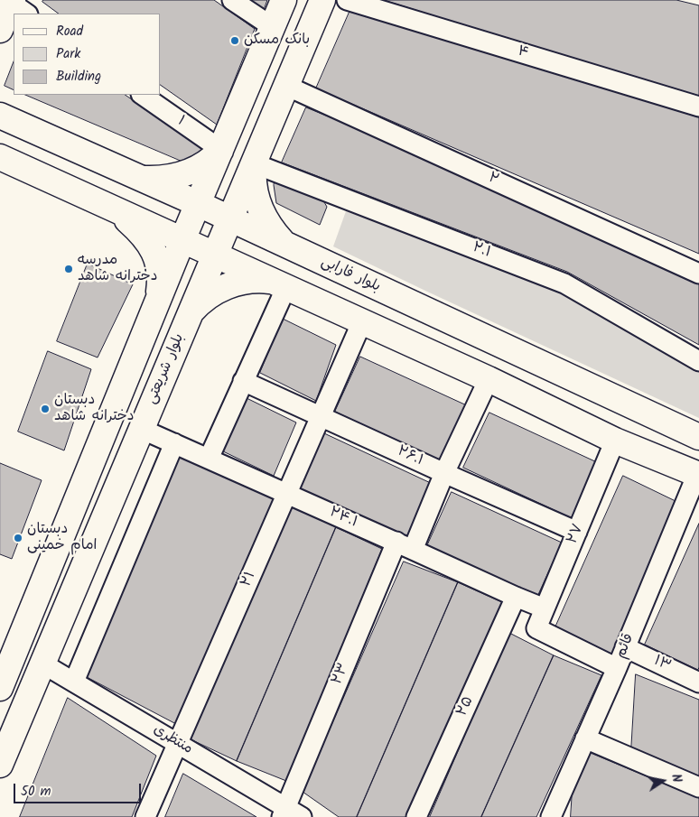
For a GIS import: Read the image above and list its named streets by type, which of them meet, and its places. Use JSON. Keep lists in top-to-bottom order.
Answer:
{
  "streets": {
    "main road": ["بلوار فارابی", "بلوار شریعتی"],
    "street": [
      "۴",
      "۱",
      "۲",
      "۲.۱",
      "۲۶.۱",
      "۲۴.۱",
      "۲۷",
      "۲۱",
      "قائم",
      "۱۳",
      "۲۳",
      "۲۵",
      "منتظری"
    ]
  },
  "crossings": [
    ["۲", "بلوار شریعتی"],
    ["۲.۱", "بلوار شریعتی"],
    ["بلوار فارابی", "بلوار شریعتی"],
    ["بلوار شریعتی", "۲۴.۱"],
    ["بلوار شریعتی", "منتظری"],
    ["۲۶.۱", "۲۷"],
    ["۲۶.۱", "۲۱"],
    ["۲۶.۱", "۲۳"],
    ["۲۴.۱", "۲۷"],
    ["۲۴.۱", "۲۱"],
    ["۲۴.۱", "۲۳"],
    ["۲۴.۱", "۲۵"],
    ["۲۷", "قائم"],
    ["۲۱", "منتظری"],
    ["قائم", "۱۳"],
    ["۲۳", "منتظری"]
  ],
  "places": [
    "بانک مسکن",
    "مدرسه دخترانه شاهد",
    "دبستان دخترانه شاهد",
    "دبستان امام خمینی"
  ],
  "legend": ["Road", "Park", "Building"],
  "scale_bar": "50 m",
  "north": "right"
}
